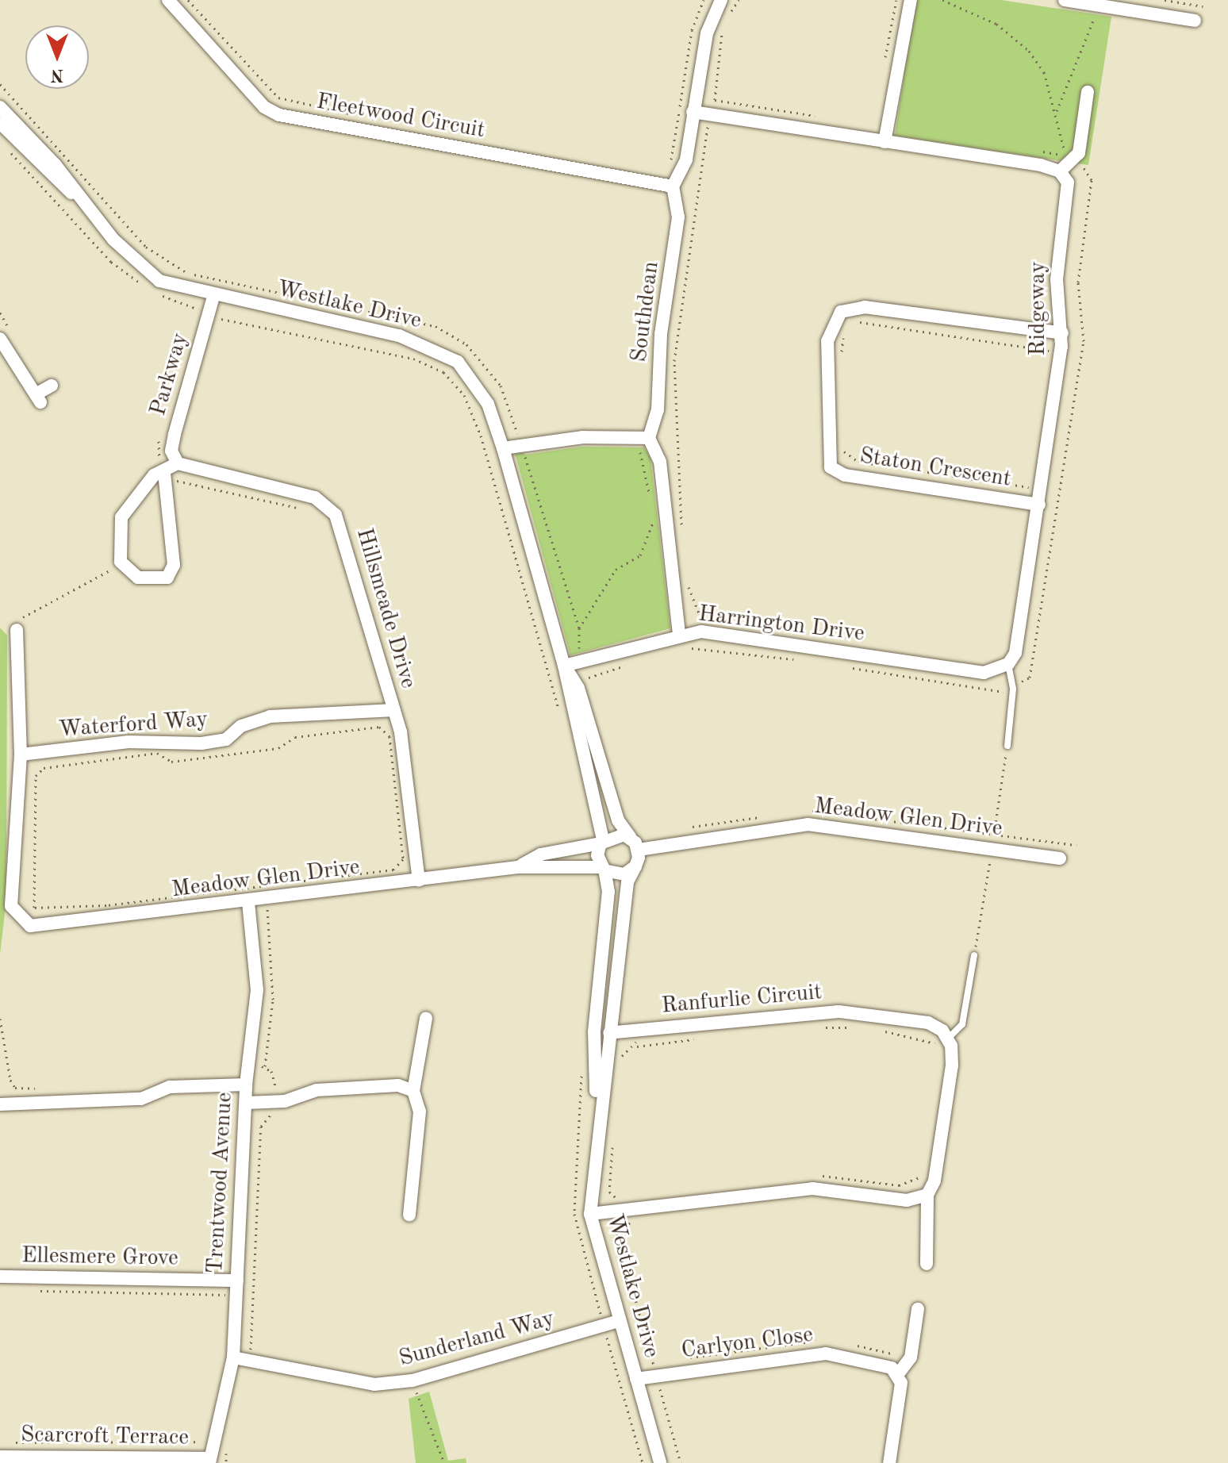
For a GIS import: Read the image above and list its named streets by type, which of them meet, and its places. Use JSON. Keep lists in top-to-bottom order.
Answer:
{
  "streets": {
    "street": [
      "Fleetwood Circuit",
      "Westlake Drive",
      "Ridgeway",
      "Southdean",
      "Parkway",
      "Staton Crescent",
      "Hillsmeade Drive",
      "Harrington Drive",
      "Waterford Way",
      "Meadow Glen Drive",
      "Ranfurlie Circuit",
      "Trentwood Avenue",
      "Ellesmere Grove",
      "Sunderland Way",
      "Carlyon Close",
      "Scarcroft Terrace"
    ]
  },
  "crossings": [
    ["Fleetwood Circuit", "Southdean"],
    ["Westlake Drive", "Parkway"],
    ["Westlake Drive", "Harrington Drive"],
    ["Westlake Drive", "Meadow Glen Drive"],
    ["Westlake Drive", "Ranfurlie Circuit"],
    ["Westlake Drive", "Sunderland Way"],
    ["Westlake Drive", "Carlyon Close"],
    ["Ridgeway", "Staton Crescent"],
    ["Ridgeway", "Harrington Drive"],
    ["Parkway", "Hillsmeade Drive"],
    ["Hillsmeade Drive", "Waterford Way"],
    ["Hillsmeade Drive", "Meadow Glen Drive"],
    ["Waterford Way", "Meadow Glen Drive"],
    ["Meadow Glen Drive", "Trentwood Avenue"],
    ["Trentwood Avenue", "Ellesmere Grove"],
    ["Trentwood Avenue", "Sunderland Way"],
    ["Trentwood Avenue", "Scarcroft Terrace"]
  ],
  "north": "bottom"
}
